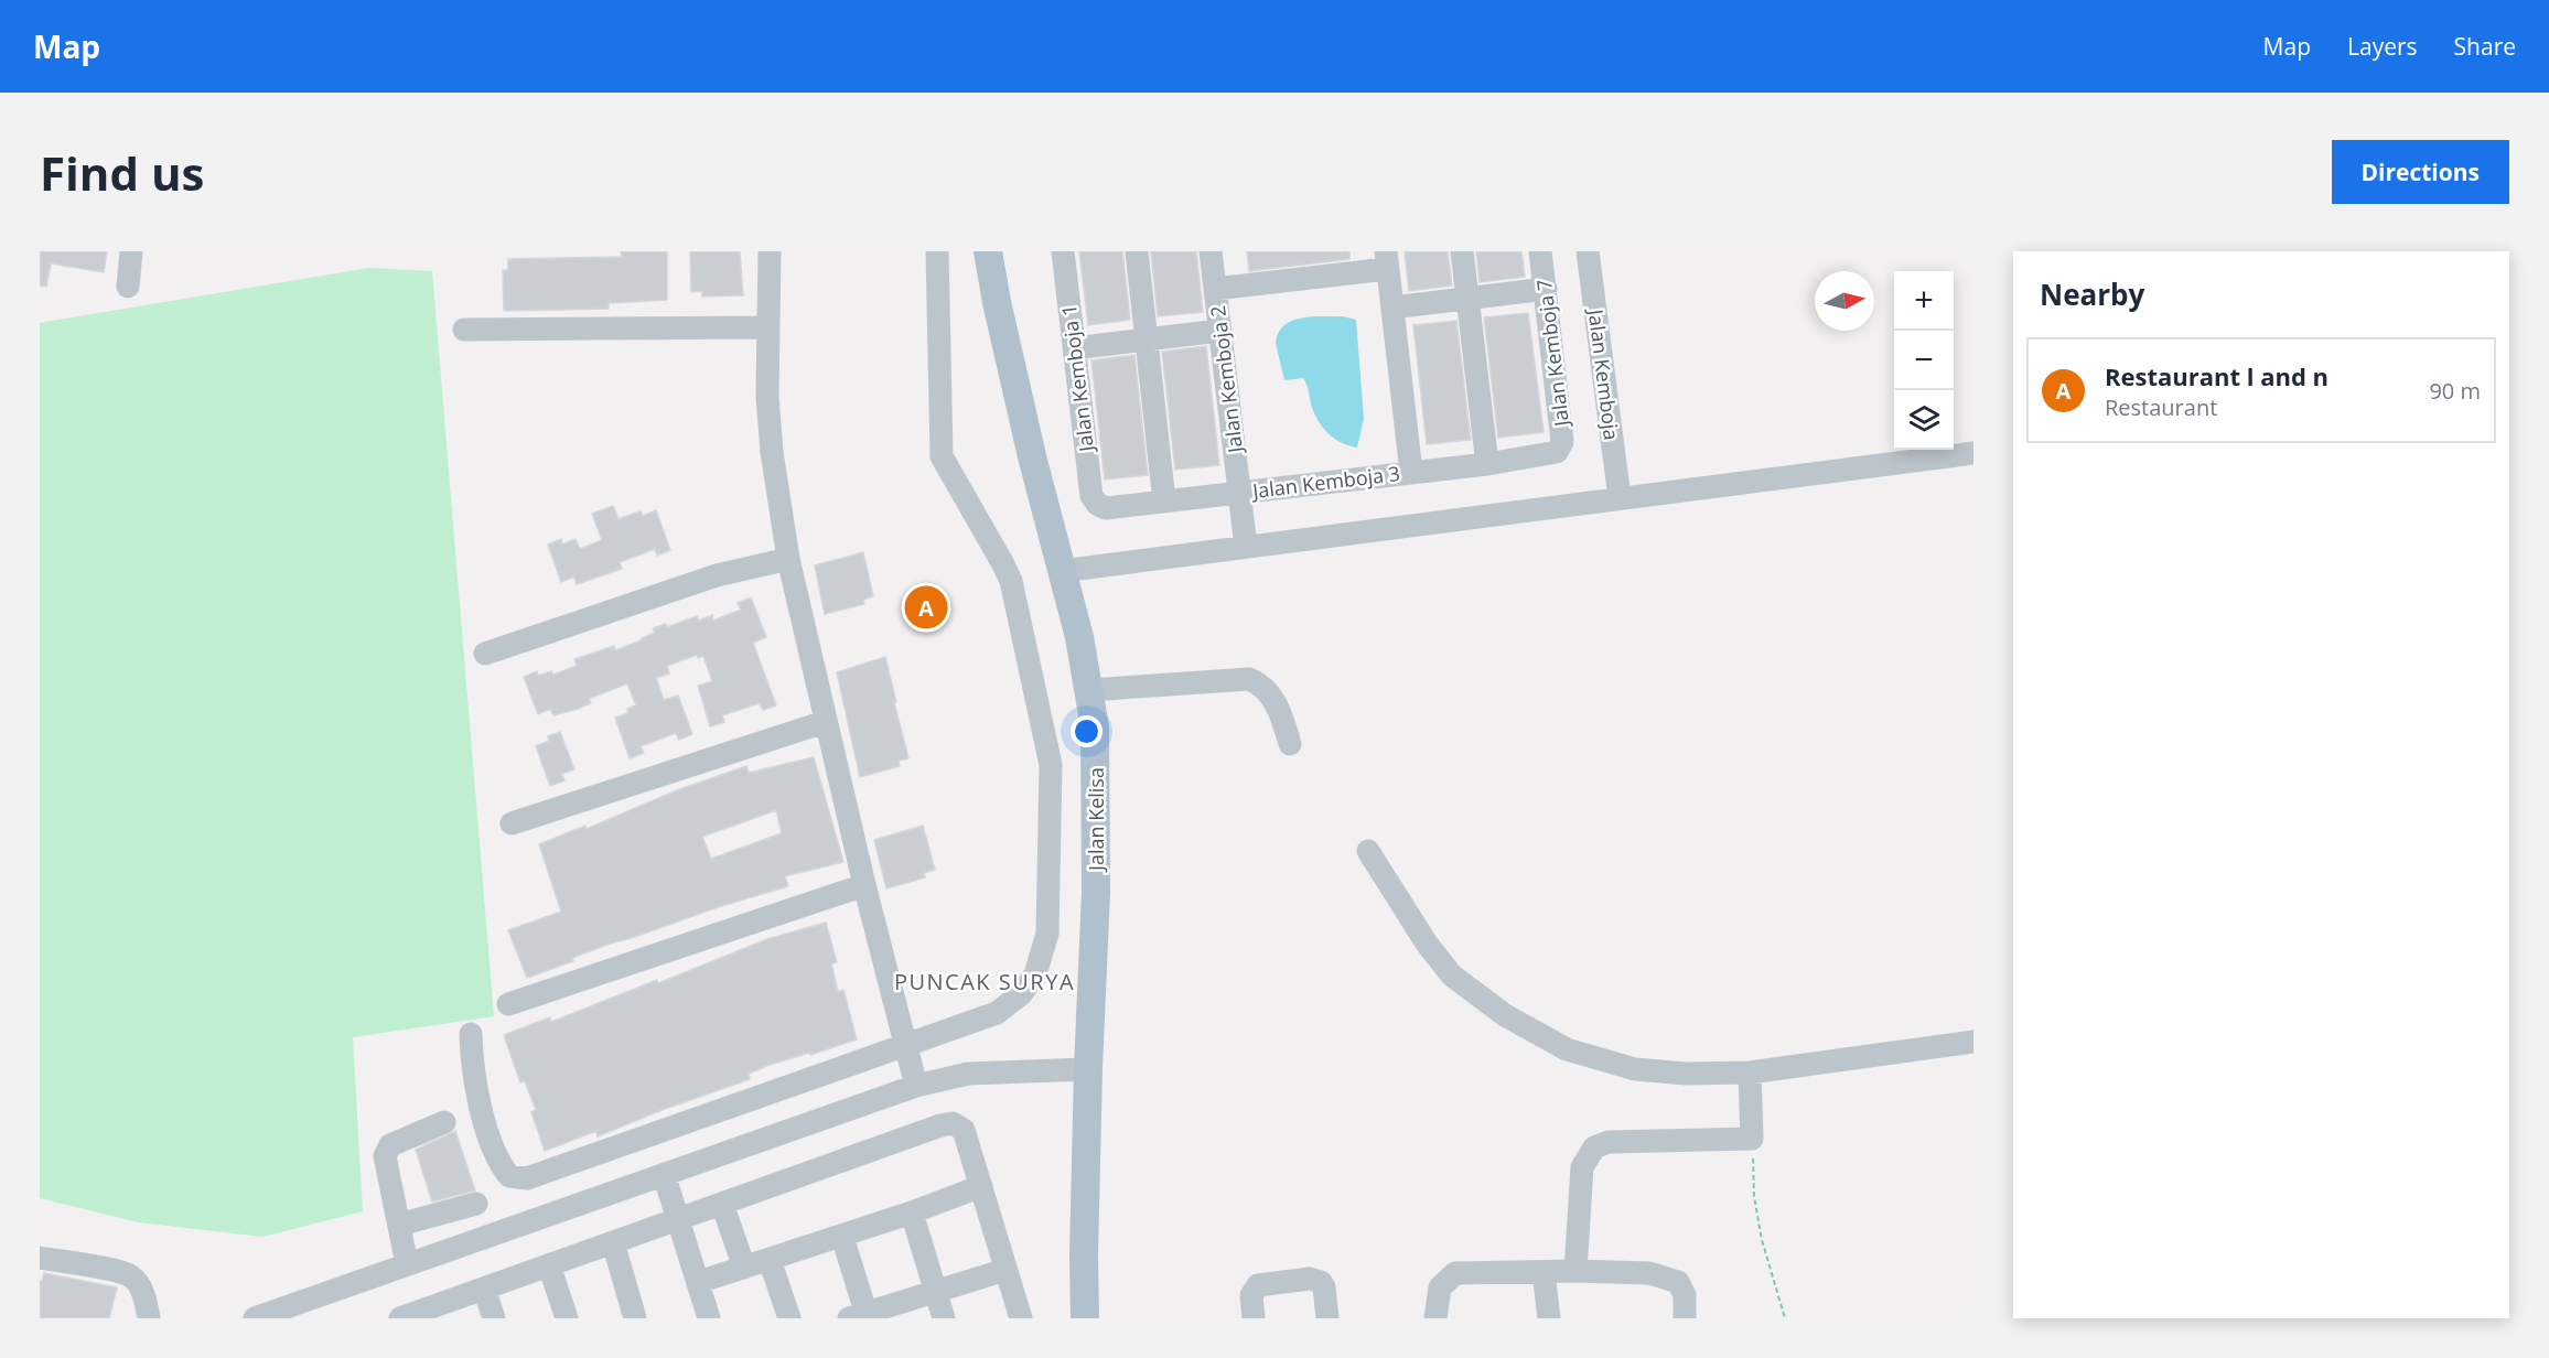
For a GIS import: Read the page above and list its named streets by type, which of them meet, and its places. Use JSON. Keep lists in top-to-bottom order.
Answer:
{
  "streets": {
    "main road": ["Jalan Kelisa"],
    "street": [
      "Jalan Kemboja 7",
      "Jalan Kemboja",
      "Jalan Kemboja 1",
      "Jalan Kemboja 2",
      "Jalan Kemboja 3"
    ]
  },
  "crossings": [
    ["Jalan Kemboja 7", "Jalan Kemboja 3"],
    ["Jalan Kemboja 1", "Jalan Kemboja 3"],
    ["Jalan Kemboja 2", "Jalan Kemboja 3"]
  ],
  "districts": ["PUNCAK SURYA"],
  "north": "right",
  "page": {
    "header": "Map",
    "nav": ["Map", "Layers", "Share"],
    "buttons": "Directions",
    "title": "Find us",
    "heading": "Nearby",
    "map_buttons": ["+", "−"],
    "list": [
      {
        "mark": "A",
        "name": "Restaurant l and n",
        "note": "Restaurant",
        "value": "90 m"
      }
    ],
    "pins": "A"
  }
}
